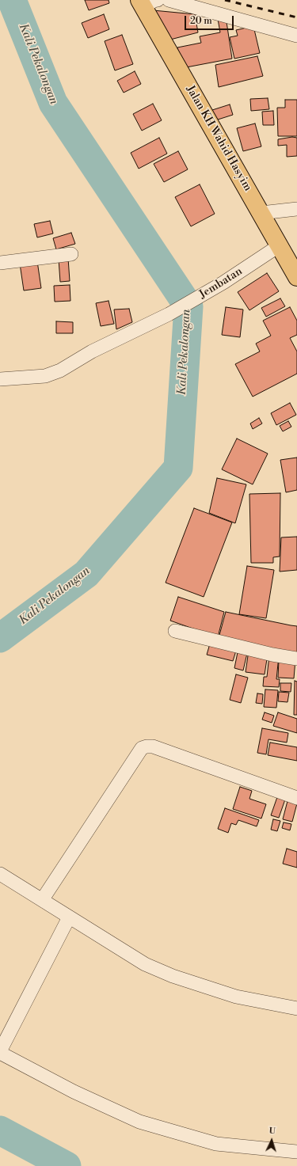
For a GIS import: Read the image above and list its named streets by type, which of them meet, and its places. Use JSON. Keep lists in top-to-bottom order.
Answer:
{
  "streets": {
    "main road": ["Jalan KH Wahid Hasyim"],
    "street": ["Jembatan"]
  },
  "crossings": [
    ["Jalan KH Wahid Hasyim", "Jembatan"]
  ],
  "water": ["Kali Pekalongan"],
  "scale_bar": "20 m",
  "north": "top"
}
